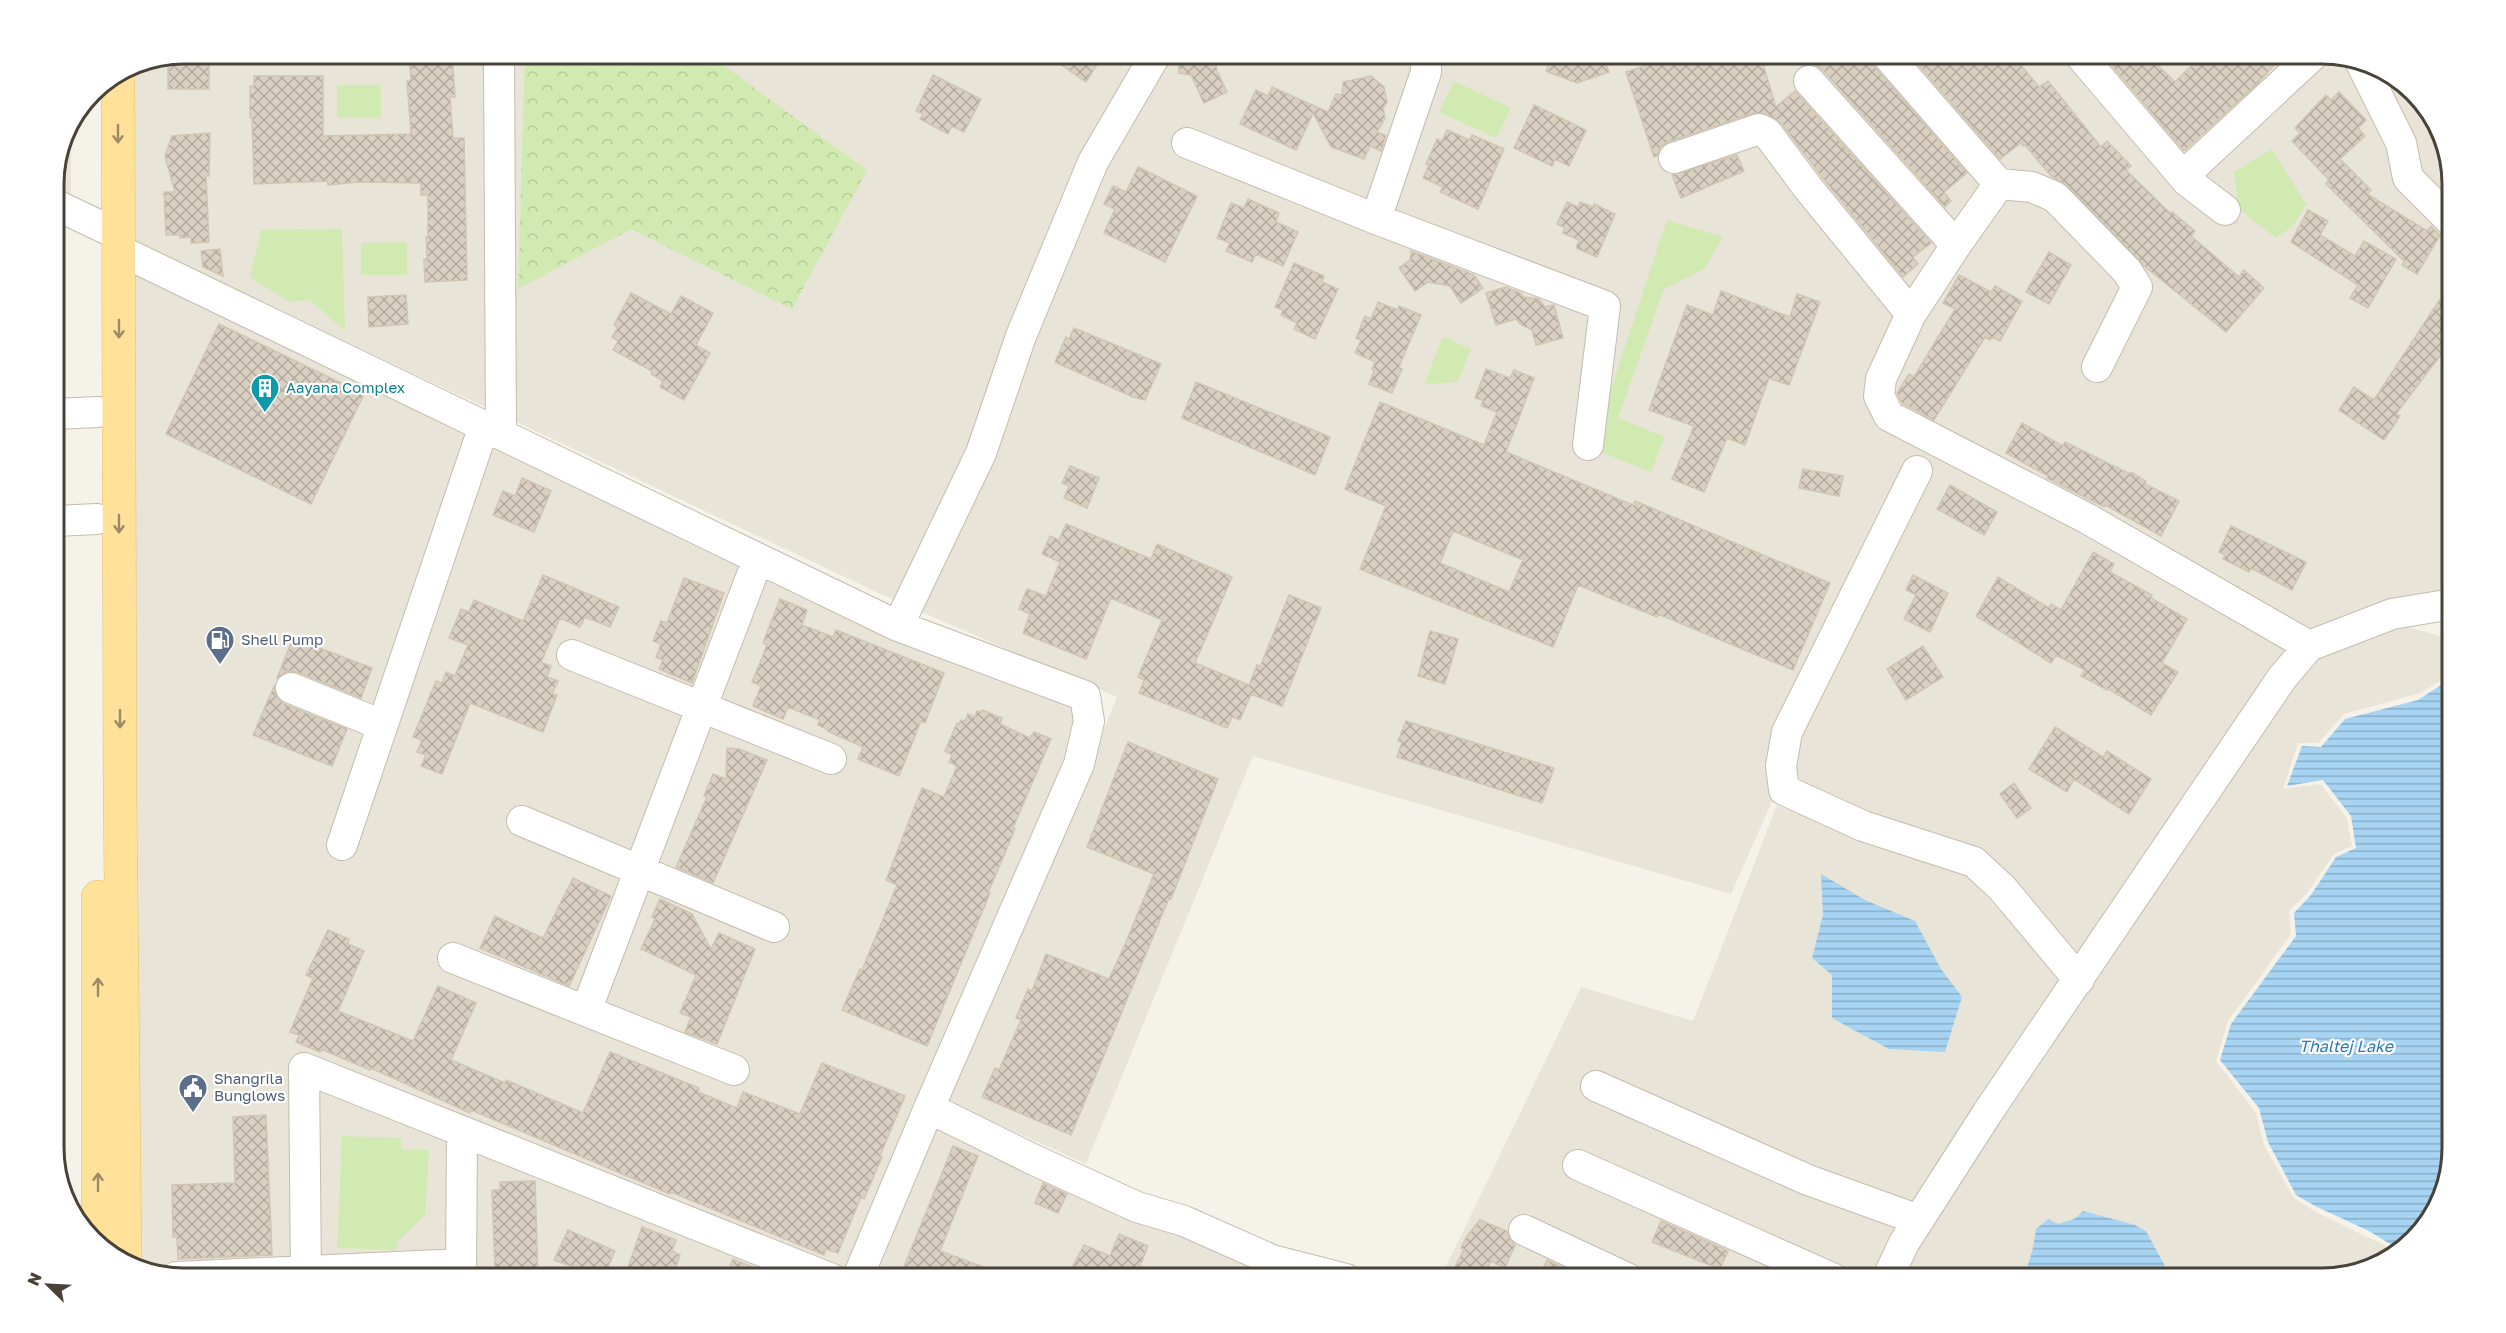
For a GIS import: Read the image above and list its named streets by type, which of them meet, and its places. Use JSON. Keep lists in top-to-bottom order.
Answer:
{
  "water": ["Thaltej Lake"],
  "places": {
    "building": ["Aayana Complex"],
    "fuel station": ["Shell Pump"],
    "public building": ["Shangrila Bunglows"]
  },
  "north": "top left"
}
